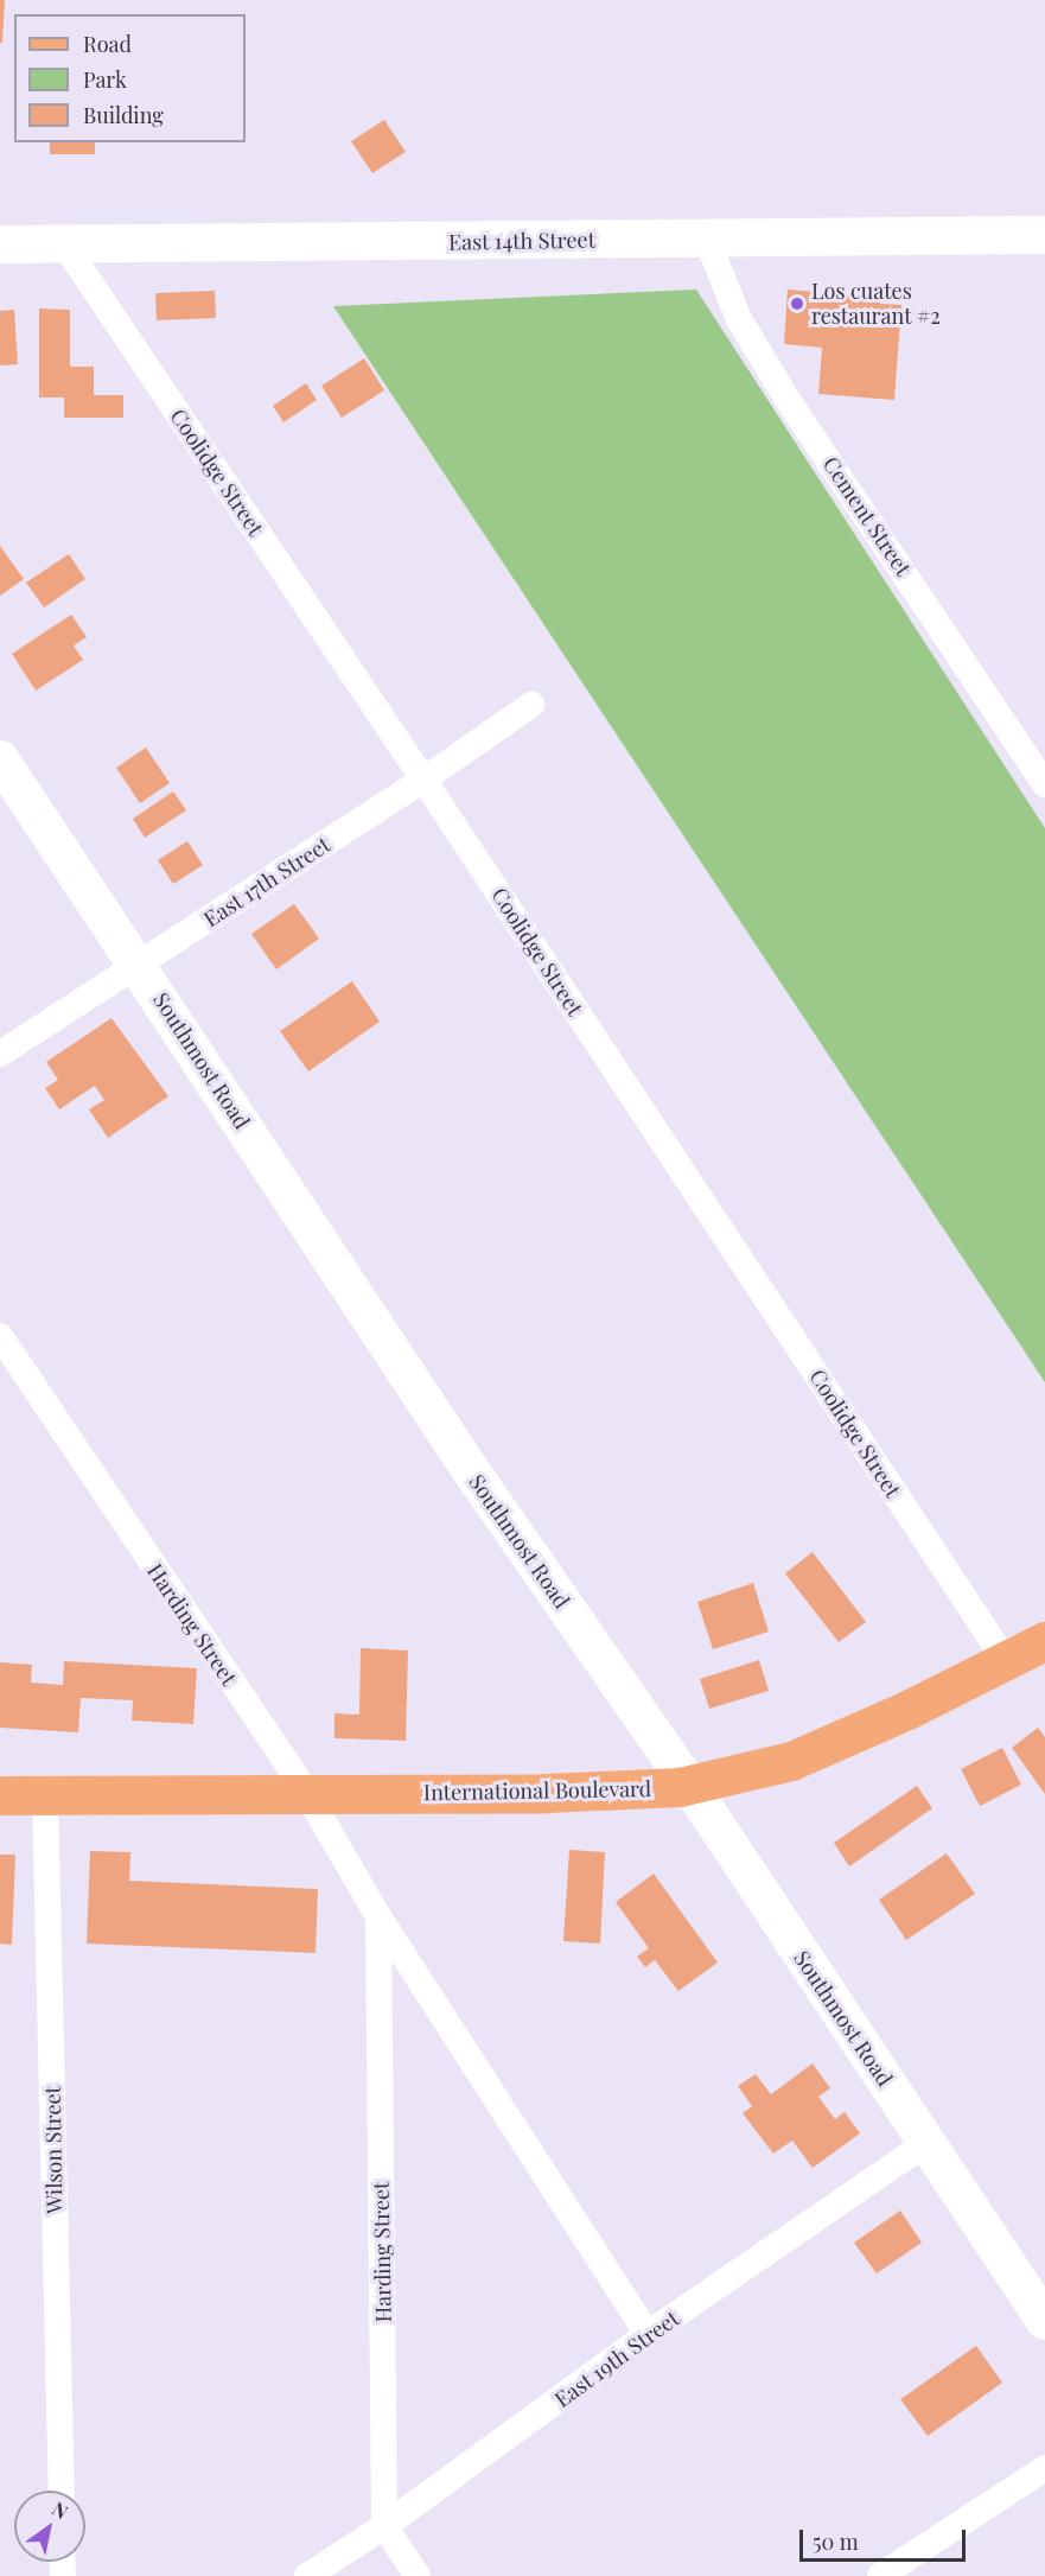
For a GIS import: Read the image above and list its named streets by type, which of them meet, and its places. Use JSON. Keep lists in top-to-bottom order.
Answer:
{
  "streets": {
    "main road": ["International Boulevard"],
    "street": [
      "East 14th Street",
      "Coolidge Street",
      "Cement Street",
      "East 17th Street",
      "Southmost Road",
      "Harding Street",
      "Wilson Street",
      "East 19th Street"
    ]
  },
  "crossings": [
    ["East 14th Street", "Coolidge Street"],
    ["East 14th Street", "Cement Street"],
    ["Coolidge Street", "East 17th Street"],
    ["Coolidge Street", "International Boulevard"],
    ["East 17th Street", "Southmost Road"],
    ["Southmost Road", "International Boulevard"],
    ["Southmost Road", "East 19th Street"],
    ["Harding Street", "International Boulevard"],
    ["Harding Street", "East 19th Street"],
    ["International Boulevard", "Wilson Street"]
  ],
  "places": ["Los cuates restaurant #2"],
  "legend": ["Road", "Park", "Building"],
  "scale_bar": "50 m",
  "north": "top right"
}
